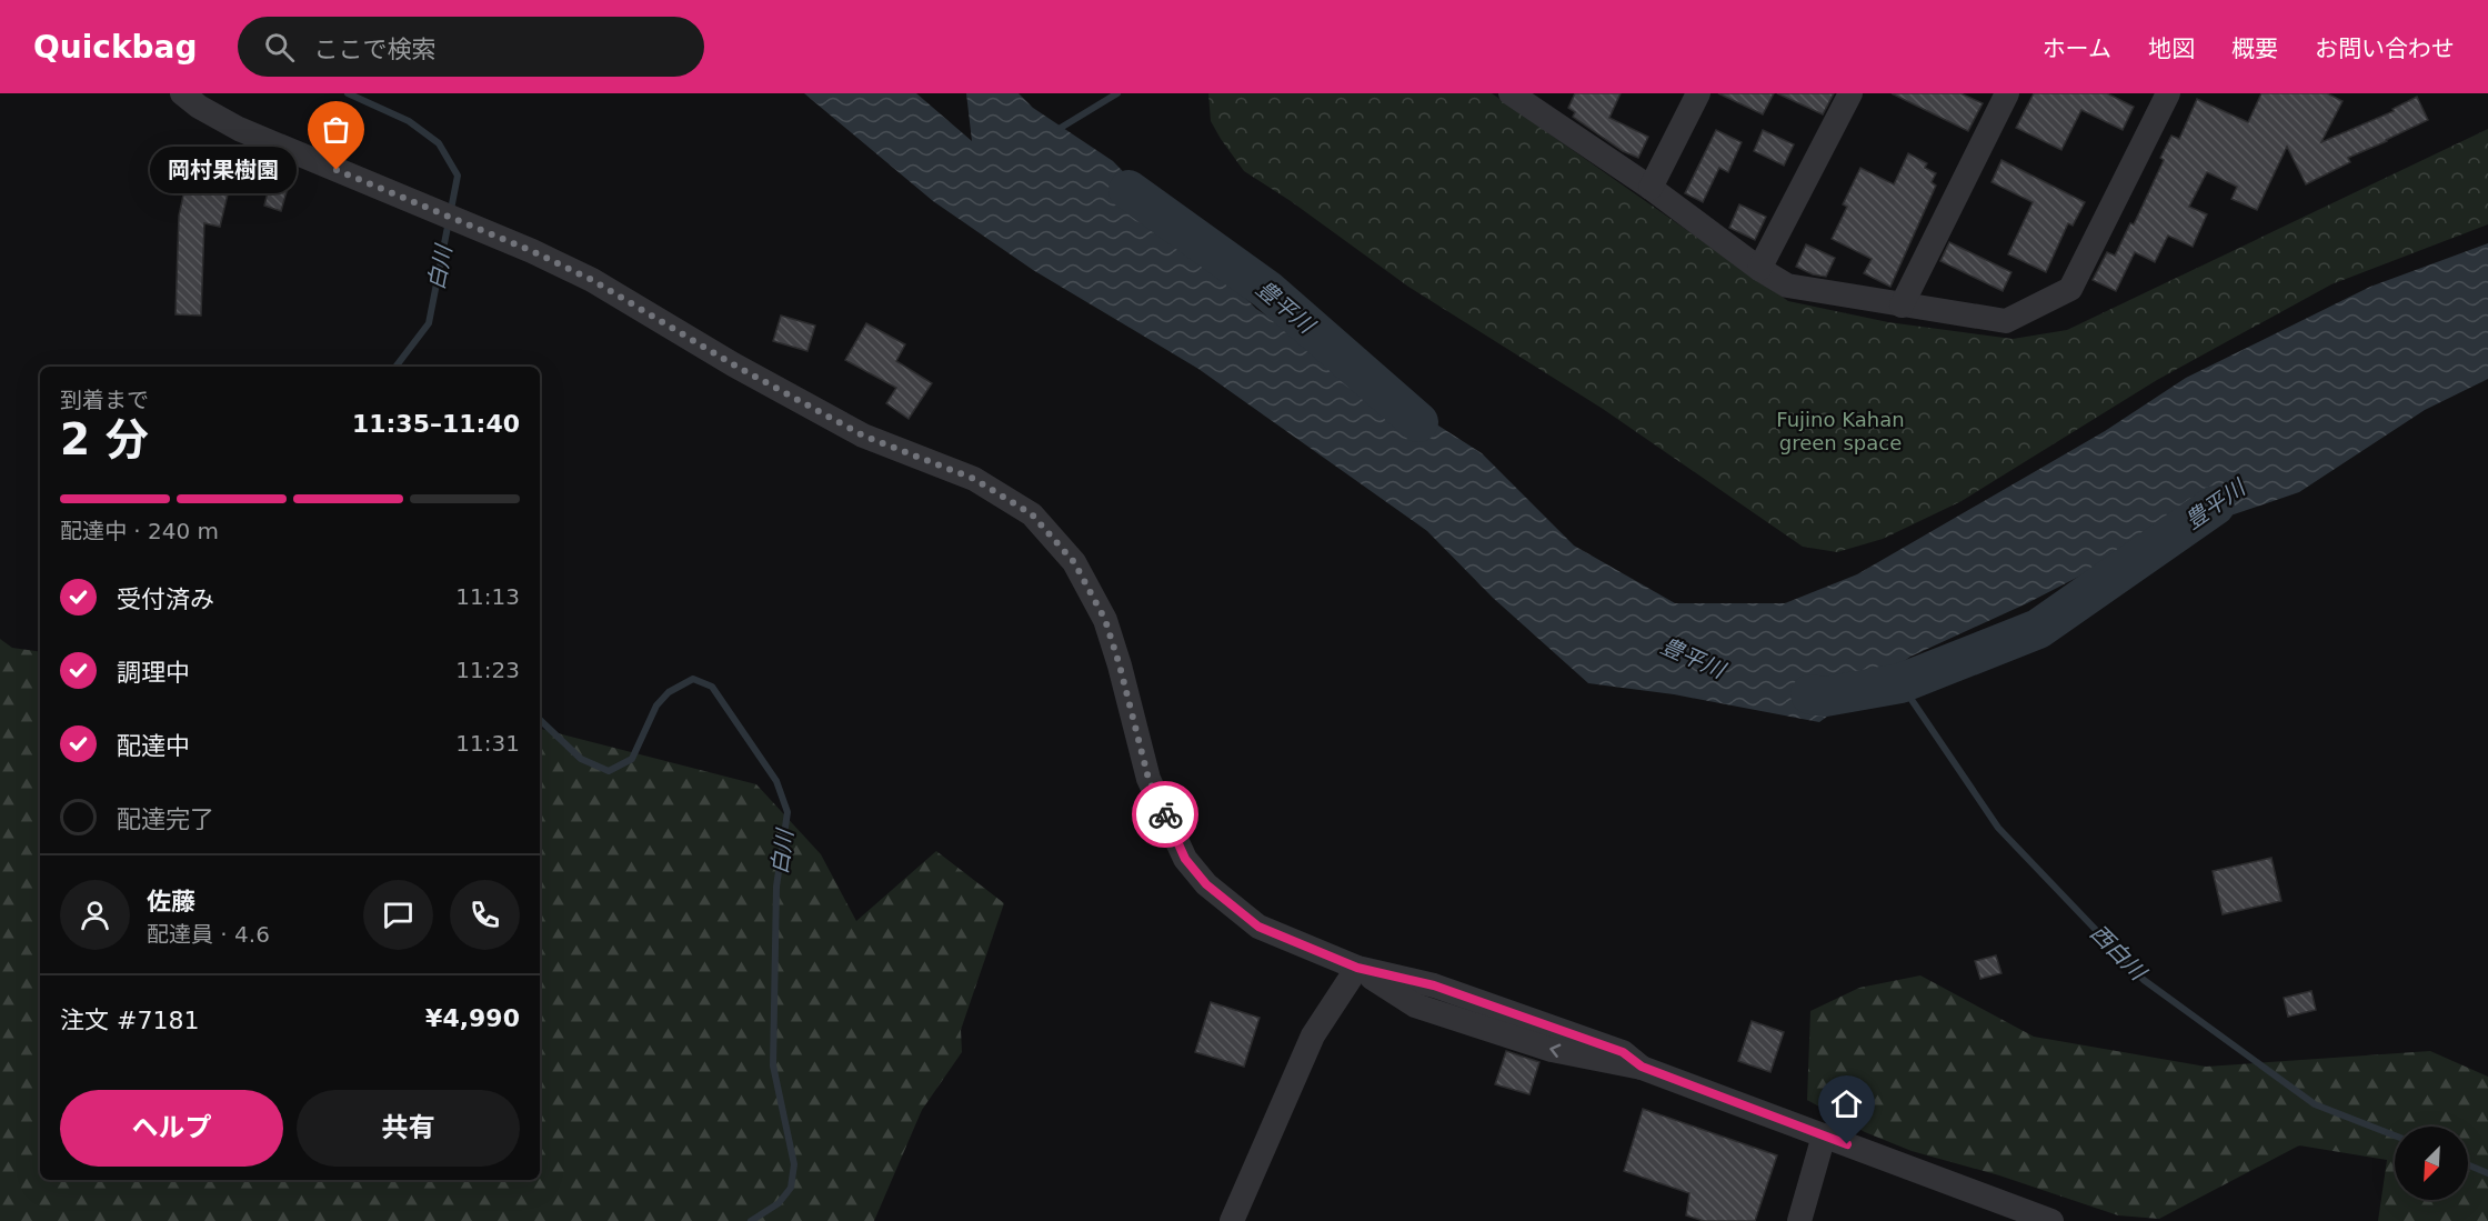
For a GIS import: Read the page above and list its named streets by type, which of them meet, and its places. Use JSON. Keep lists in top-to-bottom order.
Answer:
{
  "water": ["白川", "豊平川", "西白川"],
  "parks": ["Fujino Kahan green space"],
  "places": ["岡村果樹園"],
  "north": "bottom left",
  "page": {
    "header": "Quickbag",
    "search": "ここで検索",
    "nav": [
      "ホーム",
      "地図",
      "概要",
      "お問い合わせ"
    ],
    "bubble": "岡村果樹園",
    "heading": ["2 分", "到着まで", "11:35–11:40"],
    "panel": [
      "佐藤",
      "配達員 · 4.6",
      "注文 #7181",
      "¥4,990"
    ],
    "bar": "配達中 · 240 m",
    "list": [
      ["受付済み", "11:13"],
      ["調理中", "11:23"],
      ["配達中", "11:31"],
      "配達完了"
    ],
    "buttons": ["ヘルプ", "共有"]
  }
}
